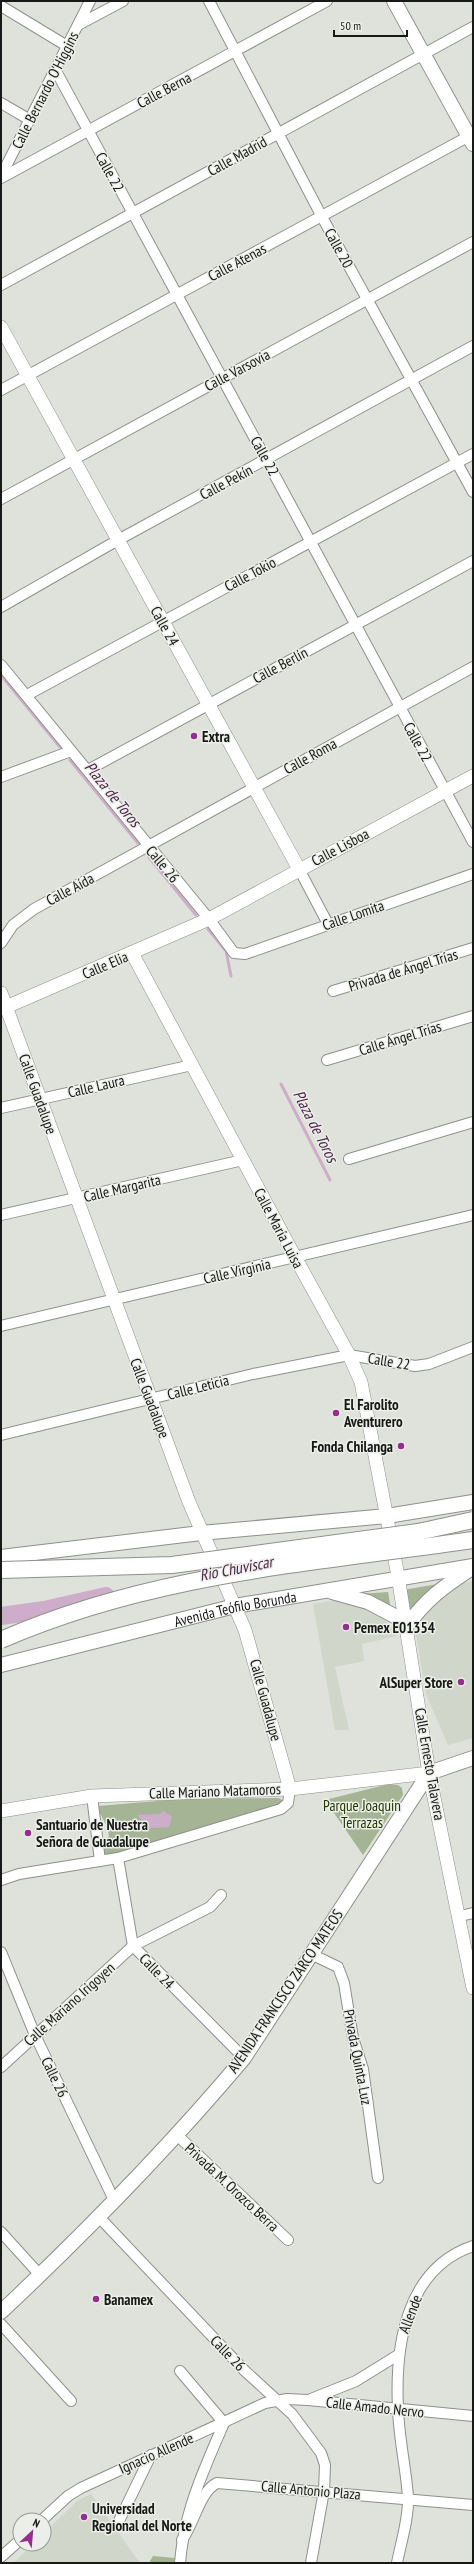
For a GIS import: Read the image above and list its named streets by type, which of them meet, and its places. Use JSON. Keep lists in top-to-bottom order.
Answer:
{
  "streets": {
    "main road": ["Avenida Teófilo Borunda", "AVENIDA FRANCISCO ZARCO MATEOS"],
    "street": [
      "Calle Bernardo O'Higgins",
      "Calle Berna",
      "Calle Madrid",
      "Calle 22",
      "Calle 20",
      "Calle Atenas",
      "Calle Varsovia",
      "Calle Pekín",
      "Calle Tokio",
      "Calle 24",
      "Calle Berlín",
      "Calle Roma",
      "Calle Lisboa",
      "Calle 26",
      "Calle Aída",
      "Calle Lomita",
      "Calle Elia",
      "Privada de Ángel Trías",
      "Calle Ángel Trías",
      "Calle Laura",
      "Calle Guadalupe",
      "Calle Margarita",
      "Calle María Luisa",
      "Calle Virginia",
      "Calle Leticia",
      "Calle Ernesto Talavera",
      "Calle Mariano Matamoros",
      "Calle Mariano Irigoyen",
      "Privada Quinta Luz",
      "Privada M. Orozco Berra",
      "Allende",
      "Calle Amado Nervo",
      "Ignacio Allende",
      "Calle Antonio Plaza"
    ]
  },
  "crossings": [
    ["Calle Bernardo O'Higgins", "Calle Berna"],
    ["Calle Bernardo O'Higgins", "Calle 22"],
    ["Calle Berna", "Calle 22"],
    ["Calle Berna", "Calle 20"],
    ["Calle Madrid", "Calle 22"],
    ["Calle Madrid", "Calle 20"],
    ["Calle 22", "Calle Atenas"],
    ["Calle 22", "Calle Varsovia"],
    ["Calle 22", "Calle Pekín"],
    ["Calle 22", "Calle Tokio"],
    ["Calle 22", "Calle Berlín"],
    ["Calle 22", "Calle Roma"],
    ["Calle 22", "Calle Lisboa"],
    ["Calle 22", "Calle María Luisa"],
    ["Calle 22", "Calle Leticia"],
    ["Calle 20", "Calle Atenas"],
    ["Calle 20", "Calle Varsovia"],
    ["Calle 20", "Calle Pekín"],
    ["Calle 20", "Calle Tokio"],
    ["Calle Atenas", "Calle 24"],
    ["Calle Varsovia", "Calle 24"],
    ["Calle Pekín", "Calle 24"],
    ["Calle Tokio", "Calle 24"],
    ["Calle Tokio", "Calle 26"],
    ["Calle 24", "Calle Berlín"],
    ["Calle 24", "Calle Roma"],
    ["Calle 24", "Calle Lisboa"],
    ["Calle 24", "Calle Lomita"],
    ["Calle 24", "Calle Guadalupe"],
    ["Calle 24", "AVENIDA FRANCISCO ZARCO MATEOS"],
    ["Calle 24", "Calle Mariano Irigoyen"],
    ["Calle Berlín", "Calle 26"],
    ["Calle Roma", "Calle 26"],
    ["Calle Roma", "Calle Aída"],
    ["Calle Lisboa", "Calle 26"],
    ["Calle Lisboa", "Calle Elia"],
    ["Calle 26", "Calle Aída"],
    ["Calle 26", "Calle Lomita"],
    ["Calle 26", "Calle Elia"],
    ["Calle 26", "AVENIDA FRANCISCO ZARCO MATEOS"],
    ["Calle 26", "Calle Mariano Irigoyen"],
    ["Calle 26", "Calle Amado Nervo"],
    ["Calle 26", "Ignacio Allende"],
    ["Calle 26", "Calle Antonio Plaza"],
    ["Calle Elia", "Calle Guadalupe"],
    ["Calle Elia", "Calle María Luisa"],
    ["Calle Laura", "Calle Guadalupe"],
    ["Calle Laura", "Calle María Luisa"],
    ["Calle Guadalupe", "Calle Margarita"],
    ["Calle Guadalupe", "Calle Virginia"],
    ["Calle Guadalupe", "Calle Leticia"],
    ["Calle Guadalupe", "Avenida Teófilo Borunda"],
    ["Calle Guadalupe", "Calle Mariano Matamoros"],
    ["Calle Margarita", "Calle María Luisa"],
    ["Calle María Luisa", "Calle Virginia"],
    ["Calle María Luisa", "Calle Leticia"],
    ["Calle María Luisa", "Calle Ernesto Talavera"],
    ["Avenida Teófilo Borunda", "Calle Ernesto Talavera"],
    ["Calle Ernesto Talavera", "Calle Mariano Matamoros"],
    ["Calle Ernesto Talavera", "AVENIDA FRANCISCO ZARCO MATEOS"],
    ["Calle Mariano Matamoros", "AVENIDA FRANCISCO ZARCO MATEOS"],
    ["AVENIDA FRANCISCO ZARCO MATEOS", "Privada Quinta Luz"],
    ["AVENIDA FRANCISCO ZARCO MATEOS", "Privada M. Orozco Berra"],
    ["Allende", "Calle Amado Nervo"],
    ["Allende", "Calle Antonio Plaza"],
    ["Calle Amado Nervo", "Ignacio Allende"]
  ],
  "water": ["Plaza de Toros", "Rio Chuviscar"],
  "parks": ["Parque Joaquin Terrazas"],
  "places": [
    "Extra",
    "El Farolito Aventurero",
    "Fonda Chilanga",
    "Pemex E01354",
    "AlSuper Store",
    "Santuario de Nuestra Señora de Guadalupe",
    "Banamex",
    "Universidad Regional del Norte"
  ],
  "scale_bar": "50 m",
  "north": "top right"
}
